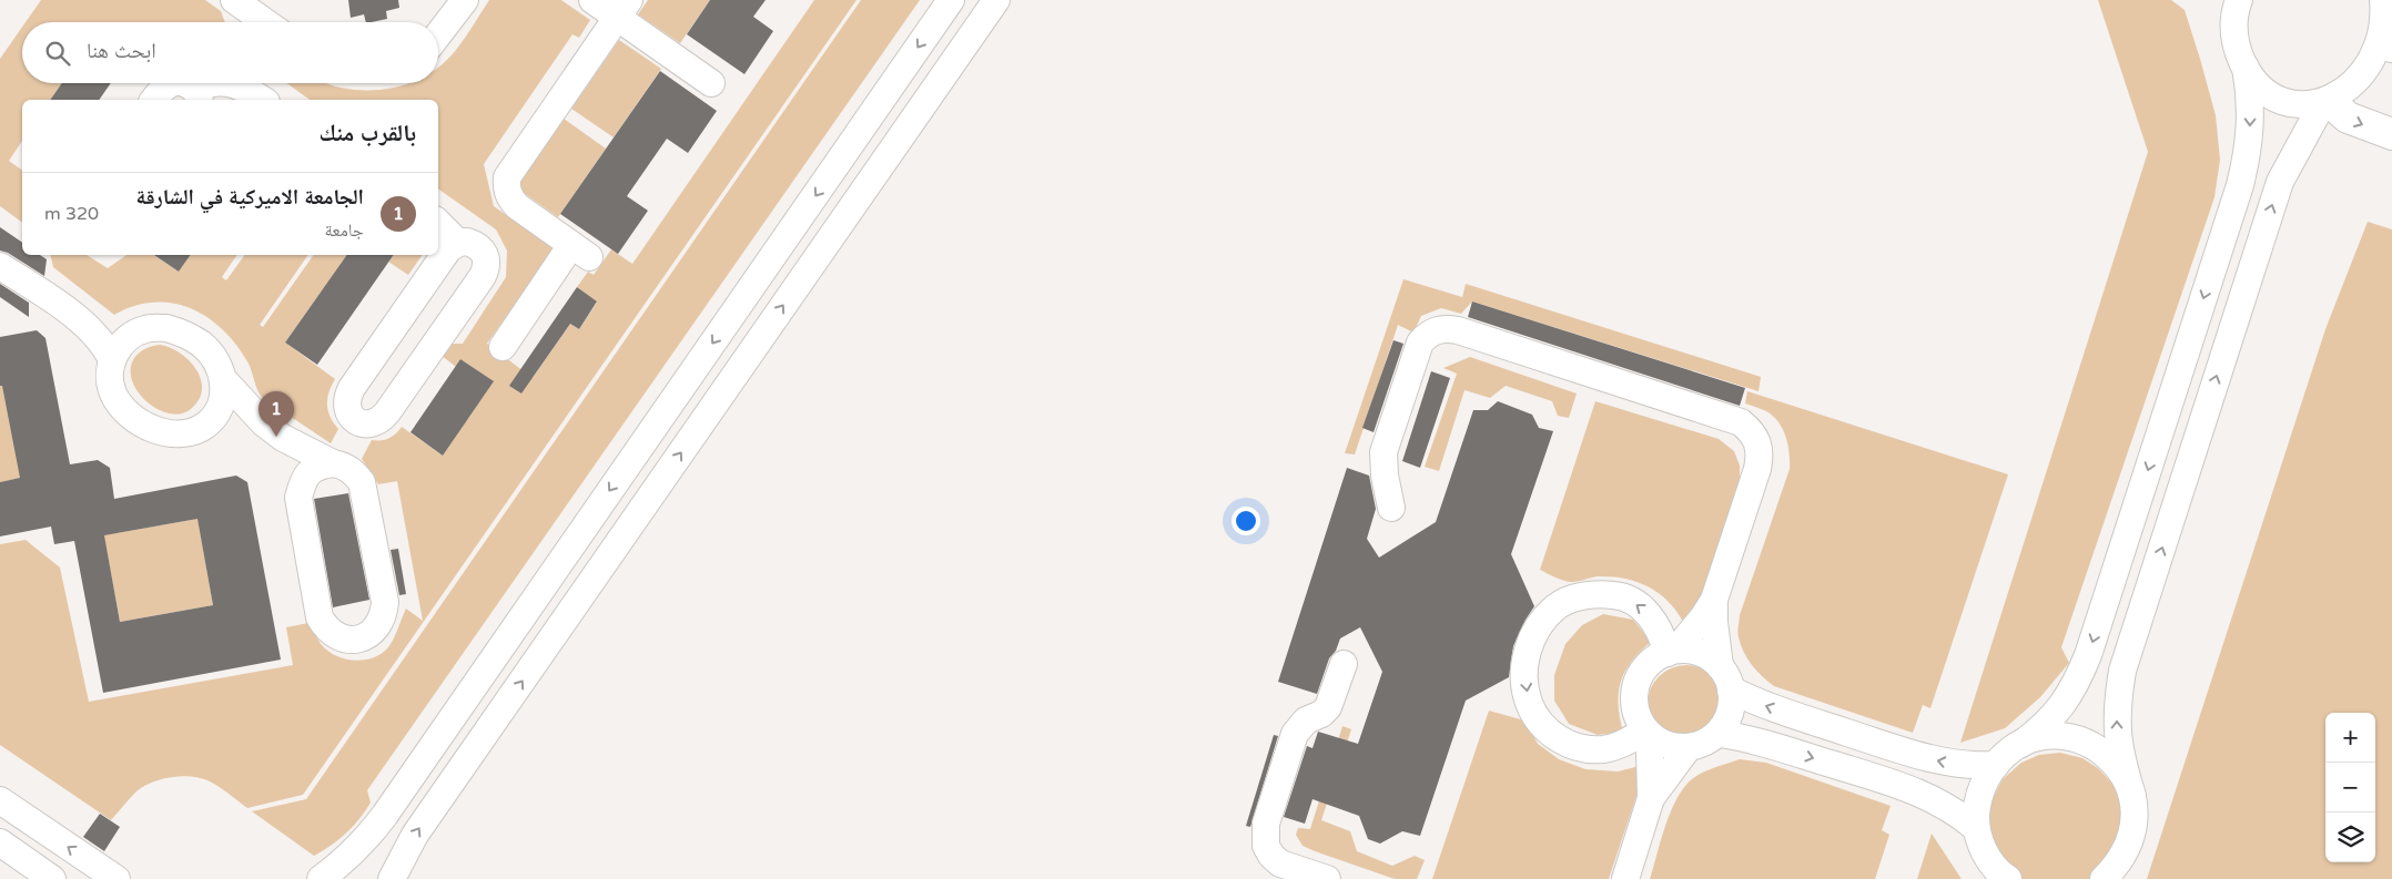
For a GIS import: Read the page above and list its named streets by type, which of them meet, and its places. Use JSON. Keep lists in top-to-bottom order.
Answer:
{
  "page": {
    "search": "ابحث هنا",
    "heading": "بالقرب منك",
    "list": [
      {
        "mark": "1",
        "name": "الجامعة الاميركية في الشارقة",
        "note": "جامعة",
        "value": "320 m"
      }
    ],
    "pins": "1",
    "map_buttons": ["+", "−"]
  }
}
